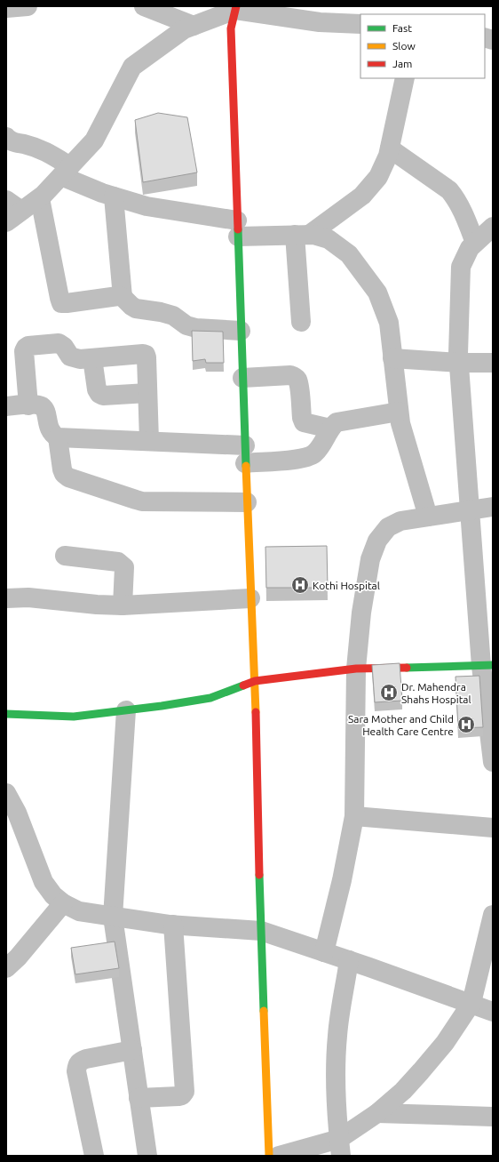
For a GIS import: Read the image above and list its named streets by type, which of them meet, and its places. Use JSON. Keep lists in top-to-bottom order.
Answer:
{
  "places": {
    "hospital": ["Kothi Hospital", "Dr. Mahendra Shahs Hospital", "Sara Mother and Child Health Care Centre"]
  },
  "legend": ["Fast", "Slow", "Jam"]
}
